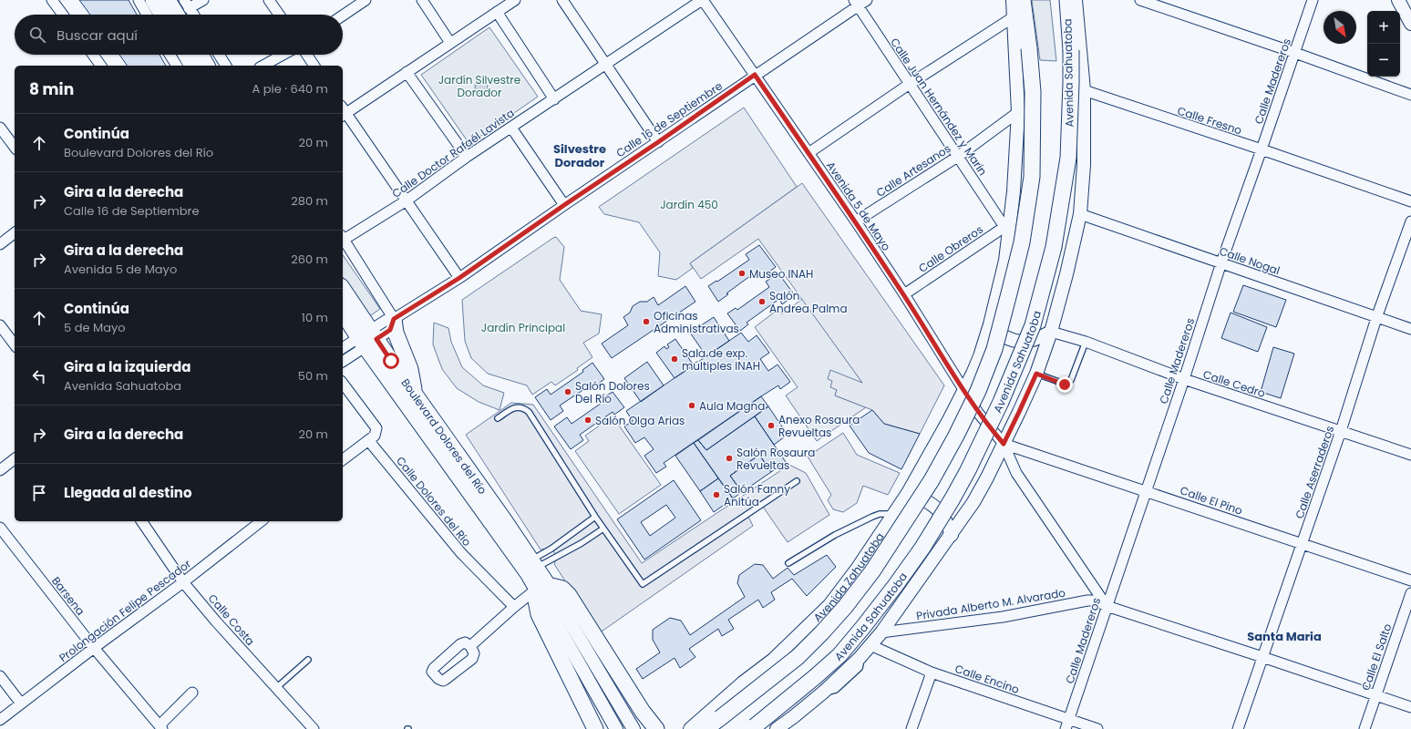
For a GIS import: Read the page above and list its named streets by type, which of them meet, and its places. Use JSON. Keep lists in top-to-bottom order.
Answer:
{
  "streets": {
    "main road": ["Avenida Sahuatoba", "Boulevard Dolores del Río"],
    "street": [
      "Calle Madereros",
      "Calle Juan Hernández y Marín",
      "Calle 16 de Septiembre",
      "Calle Fresno",
      "Calle Doctor Rafaél Lavista",
      "Calle Artesanos",
      "Avenida 5 de Mayo",
      "Calle Obreros",
      "Calle Nogal",
      "Calle Cedro",
      "Calle Aserraderos",
      "Calle El Pino",
      "Calle Dolores del Río",
      "Avenida Zahuatoba",
      "Barsena",
      "Privada Alberto M. Alvarado",
      "Prolongación Felipe Pescador",
      "Calle Costa",
      "Calle El Salto",
      "Calle Encino"
    ]
  },
  "crossings": [
    ["Avenida Sahuatoba", "Calle Fresno"],
    ["Avenida Sahuatoba", "Avenida 5 de Mayo"],
    ["Avenida Sahuatoba", "Calle Nogal"],
    ["Avenida Sahuatoba", "Calle Cedro"],
    ["Avenida Sahuatoba", "Calle El Pino"],
    ["Calle Madereros", "Calle Fresno"],
    ["Calle Madereros", "Calle Nogal"],
    ["Calle Madereros", "Calle Cedro"],
    ["Calle Madereros", "Calle El Pino"],
    ["Calle Madereros", "Privada Alberto M. Alvarado"],
    ["Calle Madereros", "Calle Encino"],
    ["Calle Juan Hernández y Marín", "Calle 16 de Septiembre"],
    ["Calle Juan Hernández y Marín", "Calle Artesanos"],
    ["Calle Juan Hernández y Marín", "Calle Obreros"],
    ["Calle 16 de Septiembre", "Avenida 5 de Mayo"],
    ["Calle 16 de Septiembre", "Boulevard Dolores del Río"],
    ["Calle Doctor Rafaél Lavista", "Avenida 5 de Mayo"],
    ["Calle Artesanos", "Avenida 5 de Mayo"],
    ["Avenida 5 de Mayo", "Calle Obreros"],
    ["Avenida 5 de Mayo", "Calle El Pino"],
    ["Avenida 5 de Mayo", "Avenida Zahuatoba"],
    ["Calle Nogal", "Calle Aserraderos"],
    ["Calle Cedro", "Calle Aserraderos"],
    ["Calle Aserraderos", "Calle El Pino"],
    ["Calle Aserraderos", "Privada Alberto M. Alvarado"],
    ["Barsena", "Prolongación Felipe Pescador"],
    ["Privada Alberto M. Alvarado", "Calle El Salto"],
    ["Prolongación Felipe Pescador", "Calle Costa"]
  ],
  "districts": ["Silvestre Dorador", "Santa Maria"],
  "parks": ["Jardín Silvestre Dorador", "Jardín 450", "Jardín Principal"],
  "places": [
    "Museo INAH",
    "Salón Andrea Palma",
    "Oficinas Administrativas",
    "Sala de exp. múltiples INAH",
    "Salón Dolores Del Río",
    "Aula Magna",
    "Salón Olga Arias",
    "Anexo Rosaura Revueltas",
    "Salón Rosaura Revueltas",
    "Salón Fanny Anitúa"
  ],
  "north": "bottom right",
  "page": {
    "map_buttons": ["+", "−"],
    "search": "Buscar aquí",
    "heading": ["8 min", "A pie · 640 m"],
    "list": [
      ["Continúa", "Boulevard Dolores del Río", "20 m"],
      ["Gira a la derecha", "Calle 16 de Septiembre", "280 m"],
      ["Gira a la derecha", "Avenida 5 de Mayo", "260 m"],
      ["Continúa", "5 de Mayo", "10 m"],
      ["Gira a la izquierda", "Avenida Sahuatoba", "50 m"],
      ["Gira a la derecha", "20 m"],
      "Llegada al destino"
    ]
  }
}
